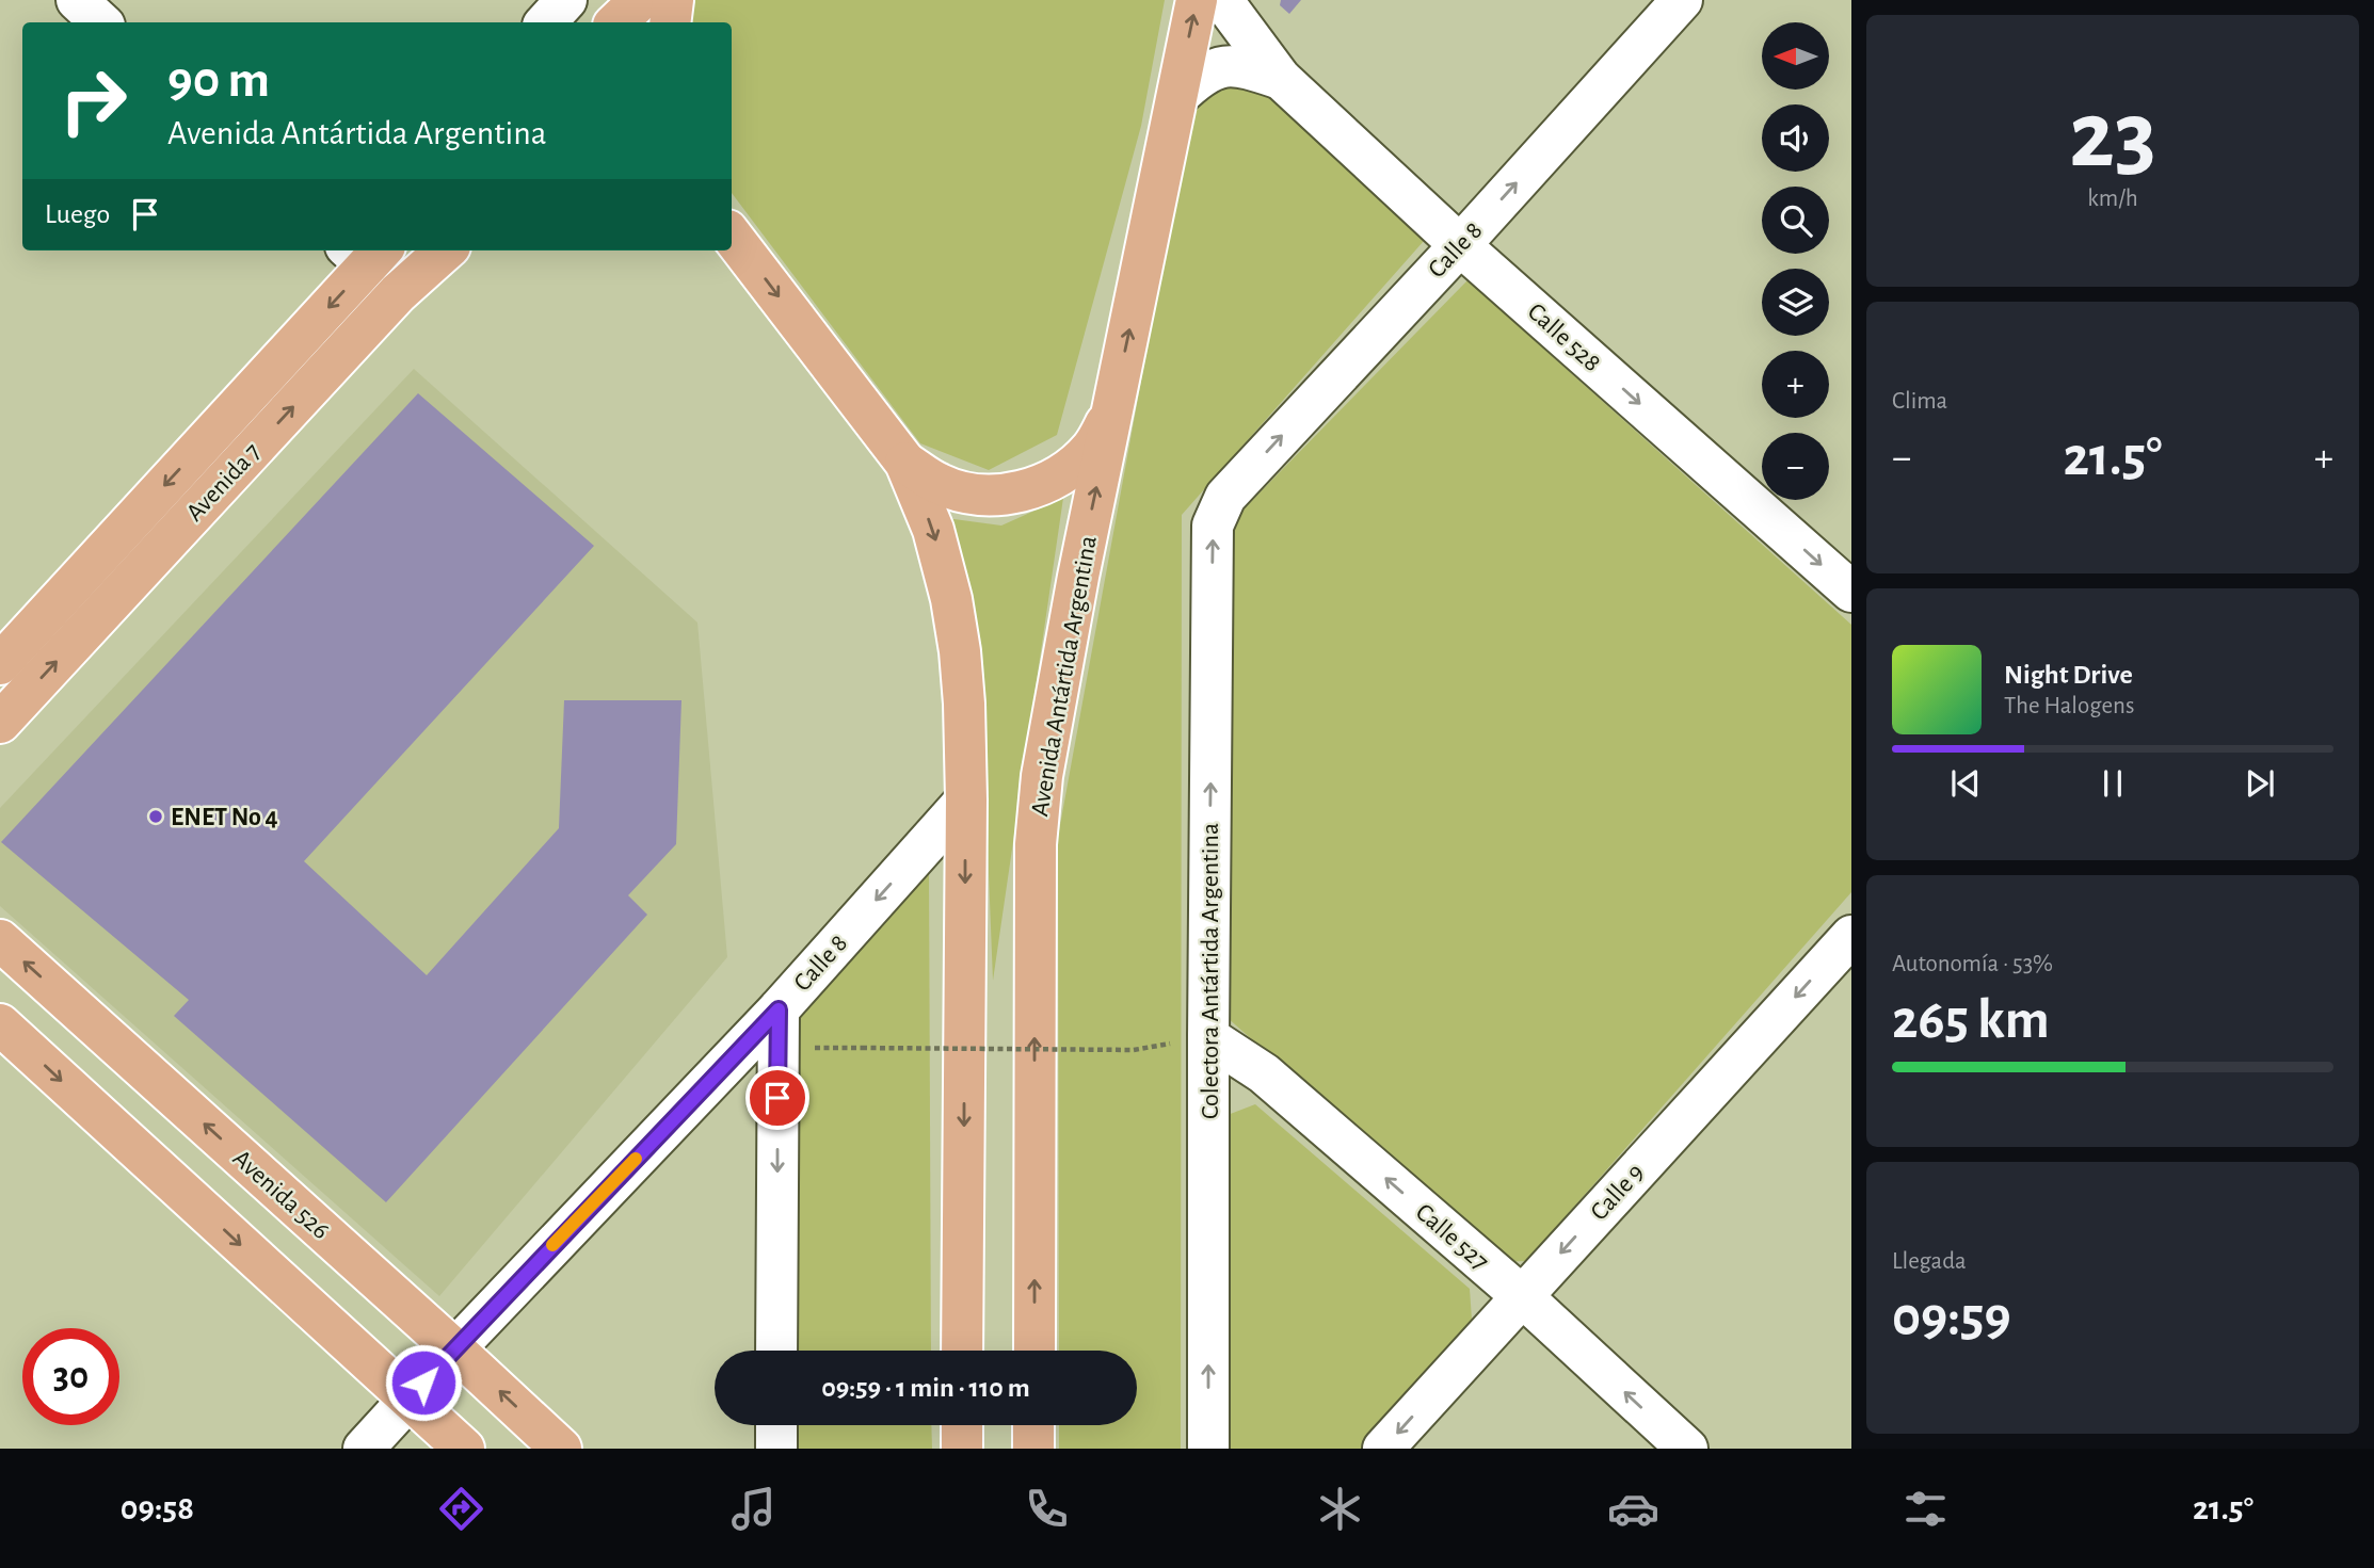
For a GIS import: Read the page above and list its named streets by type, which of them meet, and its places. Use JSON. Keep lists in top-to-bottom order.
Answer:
{
  "streets": {
    "main road": ["Avenida 7", "Avenida Antártida Argentina", "Avenida 526"],
    "street": [
      "Calle 8",
      "Calle 528",
      "Colectora Antártida Argentina",
      "Calle 9",
      "Calle 527"
    ]
  },
  "crossings": [
    ["Calle 8", "Calle 528"],
    ["Calle 8", "Colectora Antártida Argentina"],
    ["Calle 8", "Avenida 526"],
    ["Calle 528", "Avenida Antártida Argentina"],
    ["Colectora Antártida Argentina", "Calle 527"],
    ["Calle 9", "Calle 527"]
  ],
  "one_way": [
    "Calle 528",
    "Colectora Antártida Argentina",
    "Calle 9",
    "Calle 527"
  ],
  "places": ["ENET No 4"],
  "north": "left",
  "page": {
    "tile": [
      ["23", "km/h"],
      "Clima",
      ["Autonomía · 53%", "265 km"],
      ["Llegada", "09:59"]
    ],
    "map_buttons": ["+", "−"],
    "turn": ["90 m", "Avenida Antártida Argentina"],
    "then": "Luego",
    "heat": ["−", "21.5°", "+"],
    "song": ["Night Drive", "The Halogens"],
    "limit": "30",
    "trip": "09:59 · 1 min · 110 m",
    "tabs": ["09:58", "21.5°"]
  }
}
